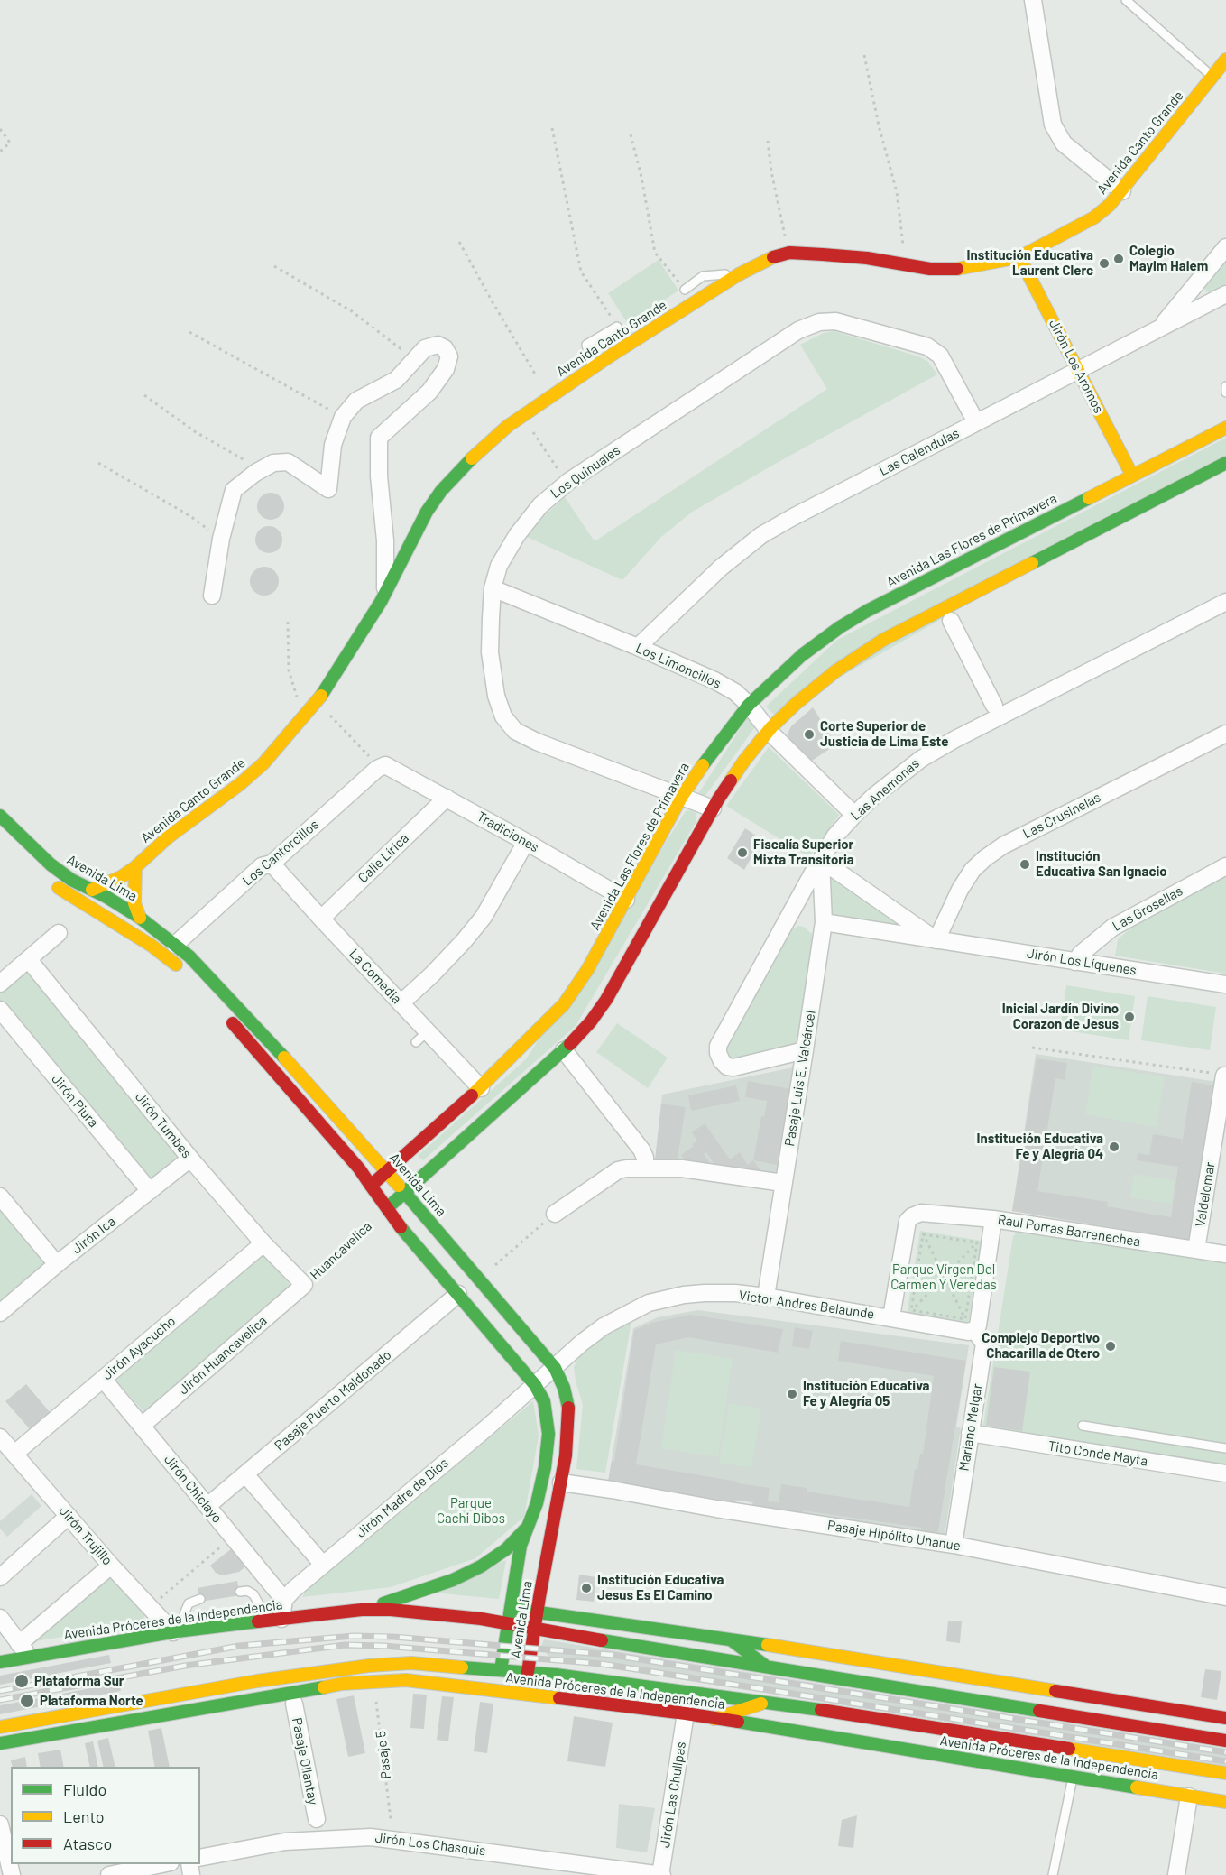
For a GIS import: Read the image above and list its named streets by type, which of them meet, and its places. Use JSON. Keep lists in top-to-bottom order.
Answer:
{
  "streets": {
    "main road": [
      "Avenida Canto Grande",
      "Jirón Los Aromos",
      "Avenida Las Flores de Primavera",
      "Avenida Lima",
      "Avenida Próceres de la Independencia"
    ],
    "street": [
      "Las Calendulas",
      "Los Quinuales",
      "Los Limoncillos",
      "Las Anemonas",
      "Las Crusinelas",
      "Tradiciones",
      "Los Cantorcillos",
      "Calle Lírica",
      "Las Grosellas",
      "Jirón Los Líquenes",
      "La Comedia",
      "Pasaje Luis E. Valcárcel",
      "Jirón Piura",
      "Jirón Tumbes",
      "Valdelomar",
      "Raul Porras Barrenechea",
      "Jirón Ica",
      "Victor Andres Belaunde",
      "Jirón Ayacucho",
      "Jirón Huancavelica",
      "Pasaje Puerto Maldonado",
      "Mariano Melgar",
      "Tito Conde Mayta",
      "Jirón Chiclayo",
      "Jirón Madre de Dios",
      "Jirón Trujillo",
      "Pasaje Hipólito Unanue",
      "Pasaje Ollantay",
      "Jirón Las Chullpas",
      "Jirón Los Chasquis"
    ],
    "path": ["Huancavelica", "Pasaje 5"]
  },
  "crossings": [
    ["Avenida Canto Grande", "Jirón Los Aromos"],
    ["Avenida Canto Grande", "Avenida Lima"],
    ["Jirón Los Aromos", "Las Calendulas"],
    ["Jirón Los Aromos", "Avenida Las Flores de Primavera"],
    ["Las Calendulas", "Los Quinuales"],
    ["Las Calendulas", "Los Limoncillos"],
    ["Los Quinuales", "Avenida Las Flores de Primavera"],
    ["Los Quinuales", "Los Limoncillos"],
    ["Avenida Las Flores de Primavera", "Los Limoncillos"],
    ["Avenida Las Flores de Primavera", "Tradiciones"],
    ["Avenida Las Flores de Primavera", "Avenida Lima"],
    ["Avenida Las Flores de Primavera", "La Comedia"],
    ["Los Limoncillos", "Las Anemonas"],
    ["Las Anemonas", "Jirón Los Líquenes"],
    ["Las Anemonas", "Pasaje Luis E. Valcárcel"],
    ["Las Crusinelas", "Jirón Los Líquenes"],
    ["Tradiciones", "Los Cantorcillos"],
    ["Tradiciones", "Calle Lírica"],
    ["Los Cantorcillos", "Avenida Lima"],
    ["Los Cantorcillos", "La Comedia"],
    ["Calle Lírica", "La Comedia"],
    ["Avenida Lima", "Huancavelica"],
    ["Avenida Lima", "Victor Andres Belaunde"],
    ["Avenida Lima", "Pasaje Puerto Maldonado"],
    ["Avenida Lima", "Jirón Madre de Dios"],
    ["Avenida Lima", "Pasaje Hipólito Unanue"],
    ["Avenida Lima", "Avenida Próceres de la Independencia"],
    ["Las Grosellas", "Jirón Los Líquenes"],
    ["Jirón Los Líquenes", "Pasaje Luis E. Valcárcel"],
    ["Pasaje Luis E. Valcárcel", "Victor Andres Belaunde"],
    ["Jirón Piura", "Jirón Ica"],
    ["Jirón Tumbes", "Jirón Ica"],
    ["Jirón Tumbes", "Huancavelica"],
    ["Jirón Tumbes", "Jirón Ayacucho"],
    ["Jirón Tumbes", "Jirón Huancavelica"],
    ["Valdelomar", "Raul Porras Barrenechea"],
    ["Huancavelica", "Jirón Huancavelica"],
    ["Victor Andres Belaunde", "Mariano Melgar"],
    ["Victor Andres Belaunde", "Jirón Madre de Dios"],
    ["Jirón Ayacucho", "Jirón Chiclayo"],
    ["Jirón Ayacucho", "Jirón Trujillo"],
    ["Jirón Huancavelica", "Jirón Chiclayo"],
    ["Pasaje Puerto Maldonado", "Jirón Chiclayo"],
    ["Mariano Melgar", "Tito Conde Mayta"],
    ["Mariano Melgar", "Pasaje Hipólito Unanue"],
    ["Jirón Chiclayo", "Jirón Madre de Dios"],
    ["Jirón Trujillo", "Avenida Próceres de la Independencia"],
    ["Avenida Próceres de la Independencia", "Jirón Las Chullpas"],
    ["Jirón Las Chullpas", "Jirón Los Chasquis"]
  ],
  "parks": ["Parque Vírgen Del Carmen Y Veredas", "Parque Cachi Dibos"],
  "places": [
    "Colegio Mayim Haiem",
    "Institución Educativa Laurent Clerc",
    "Corte Superior de Justicia de Lima Este",
    "Fiscalía Superior Mixta Transitoria",
    "Institución Educativa San Ignacio",
    "Inicial Jardín Divino Corazon de Jesus",
    "Institución Educativa Fe y Alegría 04",
    "Complejo Deportivo Chacarilla de Otero",
    "Institución Educativa Fe y Alegría 05",
    "Institución Educativa Jesus Es El Camino",
    "Plataforma Sur",
    "Plataforma Norte"
  ],
  "legend": ["Fluido", "Lento", "Atasco"]
}
